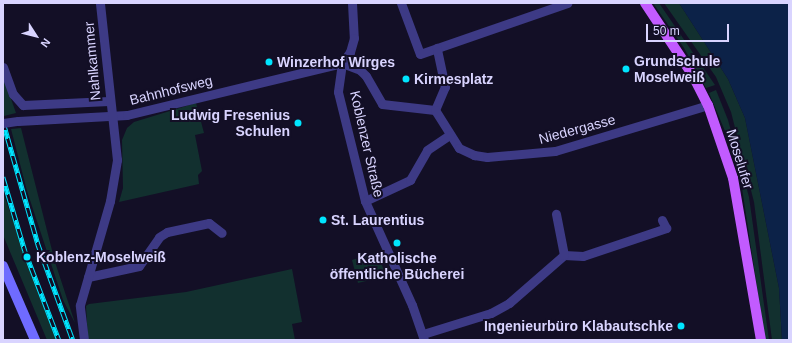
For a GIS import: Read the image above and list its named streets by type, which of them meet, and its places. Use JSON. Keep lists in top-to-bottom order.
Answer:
{
  "streets": {
    "main road": ["Moselufer"],
    "street": [
      "Nahlkammer",
      "Bahnhofsweg",
      "Niedergasse",
      "Koblenzer Straße"
    ]
  },
  "crossings": [
    ["Nahlkammer", "Bahnhofsweg"],
    ["Bahnhofsweg", "Koblenzer Straße"],
    ["Niedergasse", "Moselufer"]
  ],
  "places": [
    "Winzerhof Wirges",
    "Grundschule Moselweiß",
    "Kirmesplatz",
    "Ludwig Fresenius Schulen",
    "St. Laurentius",
    "Katholische öffentliche Bücherei",
    "Koblenz-Moselweiß",
    "Ingenieurbüro Klabautschke"
  ],
  "scale_bar": "50 m",
  "north": "bottom right"
}
